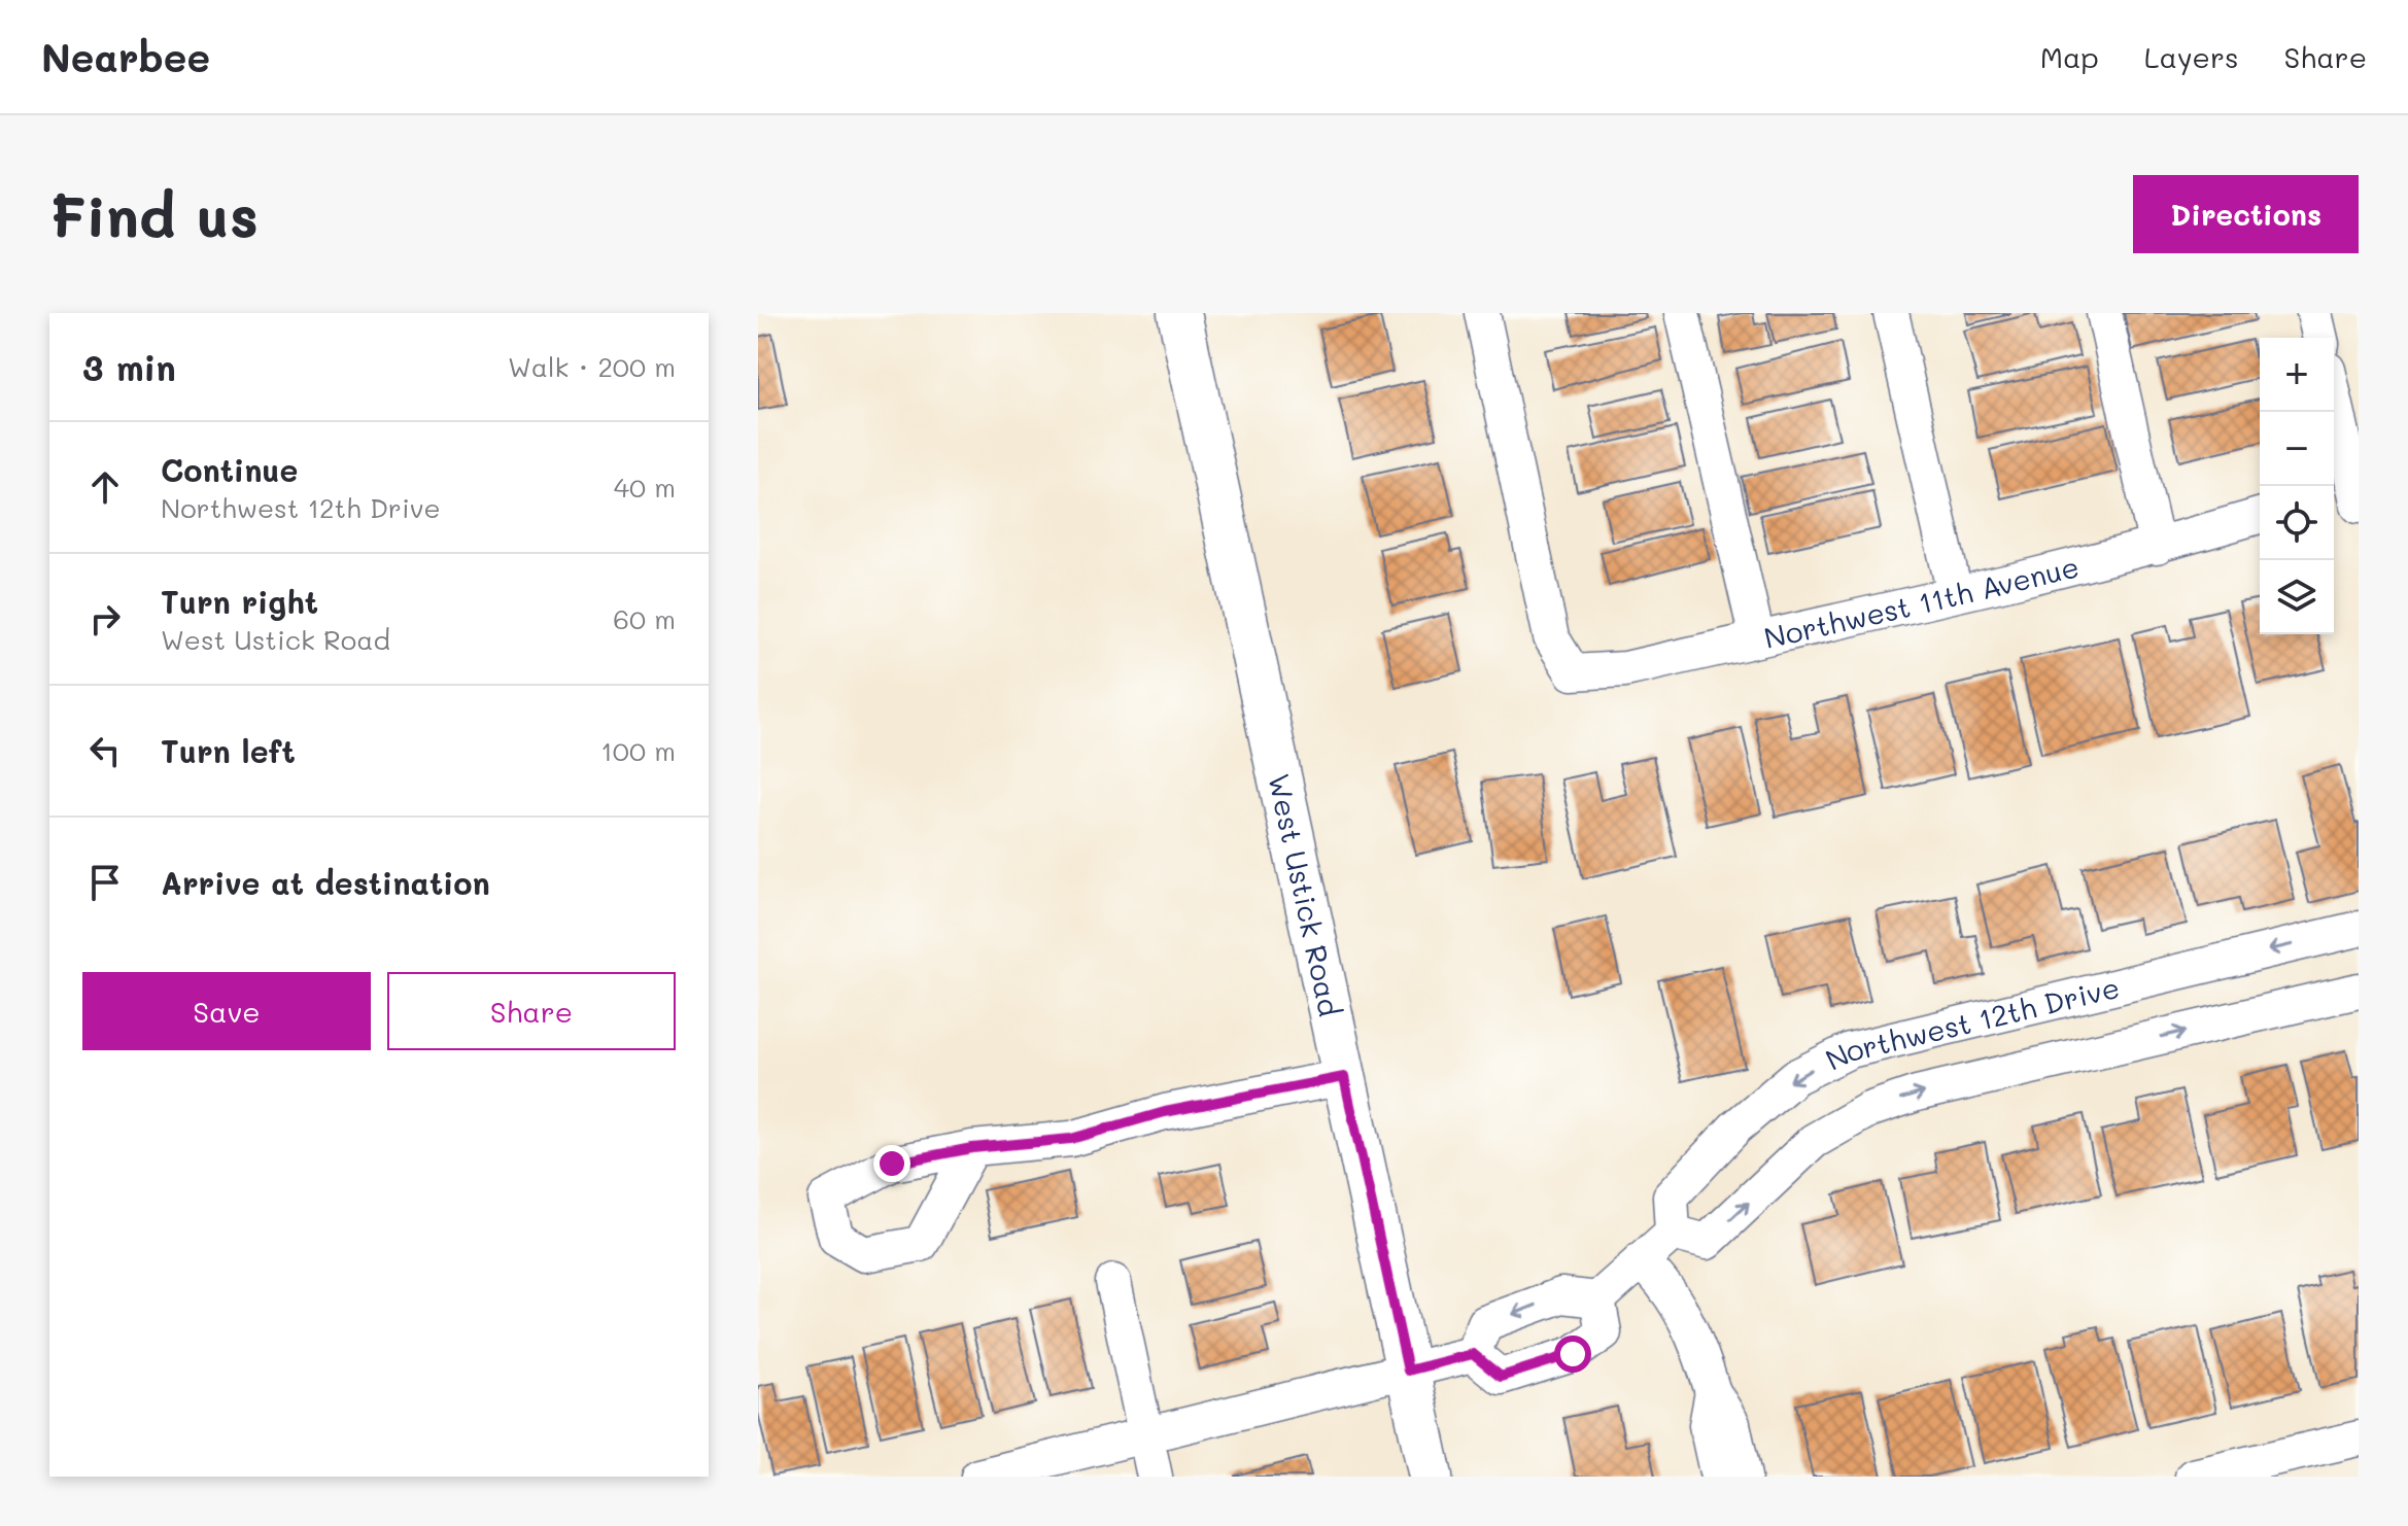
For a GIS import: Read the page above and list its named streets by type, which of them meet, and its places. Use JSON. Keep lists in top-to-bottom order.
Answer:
{
  "streets": {
    "main road": ["West Ustick Road"],
    "street": ["Northwest 11th Avenue", "Northwest 12th Drive"]
  },
  "page": {
    "header": "Nearbee",
    "nav": ["Map", "Layers", "Share"],
    "buttons": [
      "Directions",
      ["Save", "Share"]
    ],
    "title": "Find us",
    "heading": ["3 min", "Walk · 200 m"],
    "map_buttons": ["+", "−"],
    "list": [
      ["Continue", "Northwest 12th Drive", "40 m"],
      ["Turn right", "West Ustick Road", "60 m"],
      ["Turn left", "100 m"],
      "Arrive at destination"
    ]
  }
}
